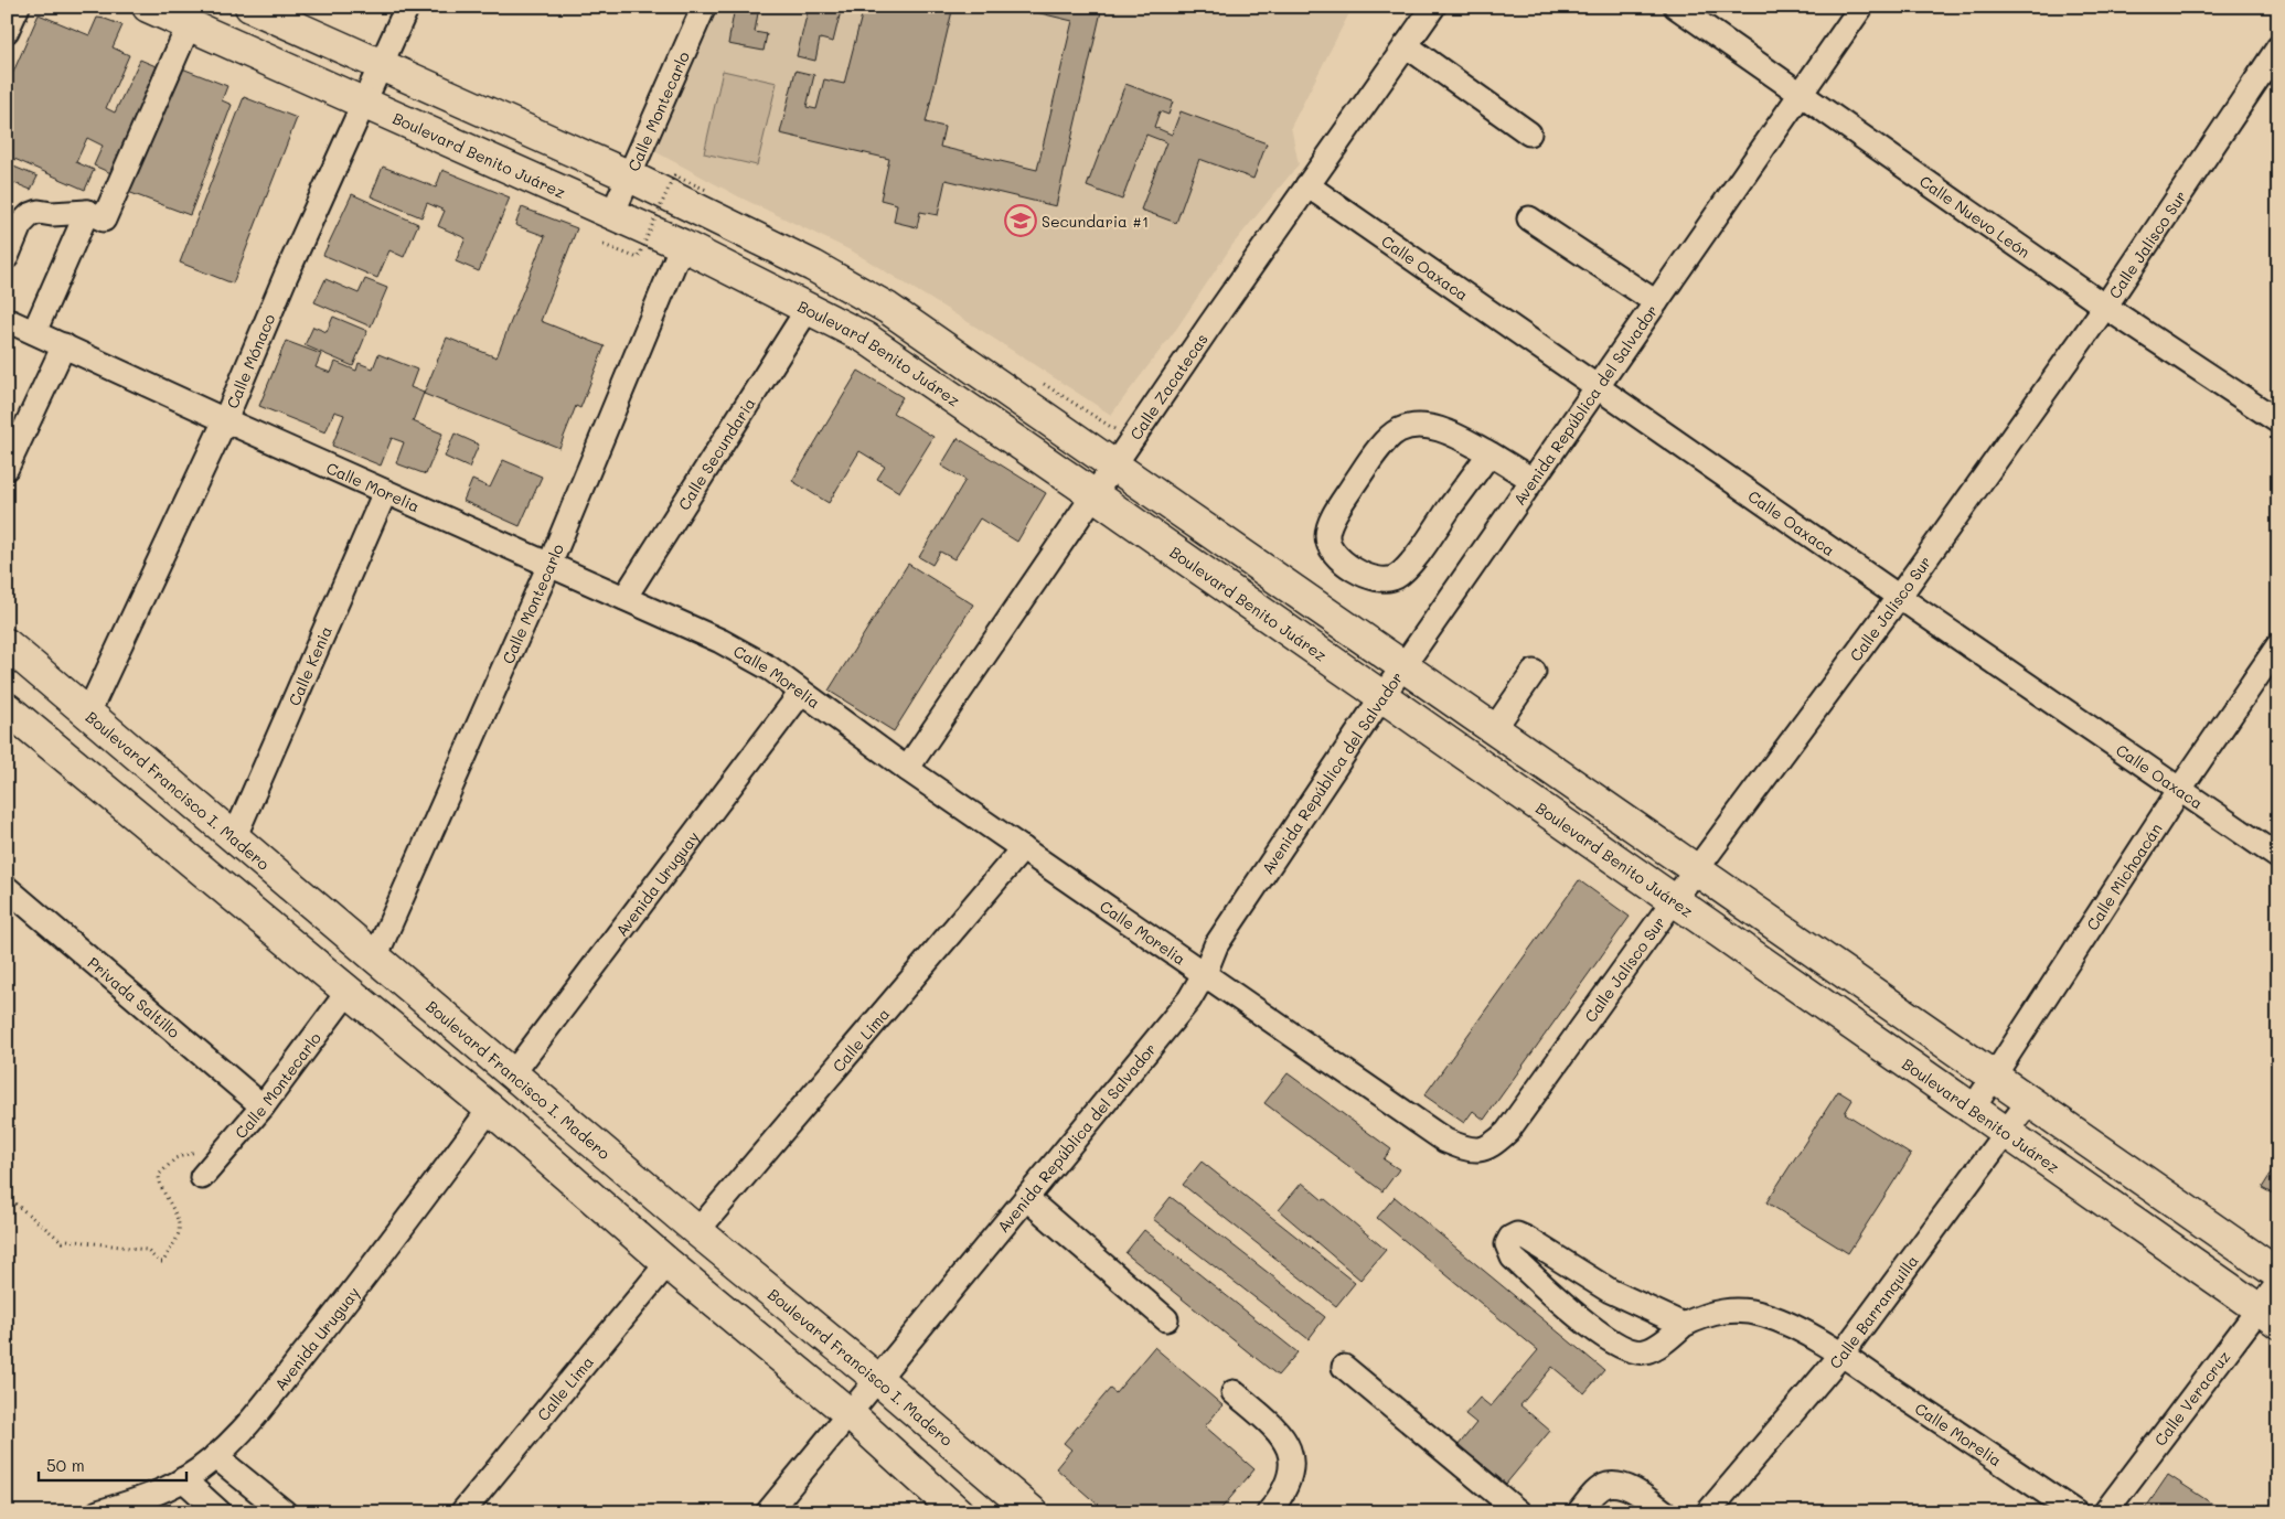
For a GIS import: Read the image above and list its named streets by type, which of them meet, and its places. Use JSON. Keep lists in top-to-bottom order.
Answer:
{
  "streets": {
    "main road": ["Boulevard Benito Juárez", "Boulevard Francisco I. Madero"],
    "street": [
      "Calle Montecarlo",
      "Calle Nuevo León",
      "Calle Jalisco Sur",
      "Calle Oaxaca",
      "Calle Mónaco",
      "Calle Zacatecas",
      "Avenida República del Salvador",
      "Calle Secundaria",
      "Calle Morelia",
      "Calle Kenia",
      "Calle Michoacán",
      "Avenida Uruguay",
      "Privada Saltillo",
      "Calle Lima",
      "Calle Barranquilla",
      "Calle Veracruz"
    ]
  },
  "crossings": [
    ["Calle Montecarlo", "Boulevard Benito Juárez"],
    ["Calle Montecarlo", "Calle Morelia"],
    ["Calle Montecarlo", "Boulevard Francisco I. Madero"],
    ["Calle Montecarlo", "Privada Saltillo"],
    ["Boulevard Benito Juárez", "Calle Jalisco Sur"],
    ["Boulevard Benito Juárez", "Calle Mónaco"],
    ["Boulevard Benito Juárez", "Calle Zacatecas"],
    ["Boulevard Benito Juárez", "Avenida República del Salvador"],
    ["Boulevard Benito Juárez", "Calle Secundaria"],
    ["Boulevard Benito Juárez", "Calle Michoacán"],
    ["Boulevard Benito Juárez", "Calle Barranquilla"],
    ["Boulevard Benito Juárez", "Calle Veracruz"],
    ["Calle Nuevo León", "Calle Jalisco Sur"],
    ["Calle Nuevo León", "Avenida República del Salvador"],
    ["Calle Jalisco Sur", "Calle Oaxaca"],
    ["Calle Jalisco Sur", "Calle Morelia"],
    ["Calle Oaxaca", "Calle Zacatecas"],
    ["Calle Oaxaca", "Avenida República del Salvador"],
    ["Calle Oaxaca", "Calle Michoacán"],
    ["Calle Mónaco", "Calle Morelia"],
    ["Calle Mónaco", "Boulevard Francisco I. Madero"],
    ["Calle Zacatecas", "Calle Morelia"],
    ["Avenida República del Salvador", "Calle Morelia"],
    ["Avenida República del Salvador", "Boulevard Francisco I. Madero"],
    ["Calle Secundaria", "Calle Morelia"],
    ["Calle Morelia", "Calle Kenia"],
    ["Calle Morelia", "Avenida Uruguay"],
    ["Calle Morelia", "Calle Lima"],
    ["Calle Morelia", "Calle Barranquilla"],
    ["Calle Kenia", "Boulevard Francisco I. Madero"],
    ["Boulevard Francisco I. Madero", "Avenida Uruguay"],
    ["Boulevard Francisco I. Madero", "Calle Lima"]
  ],
  "places": {
    "school or university": ["Secundaria #1"]
  },
  "scale_bar": "50 m"
}
